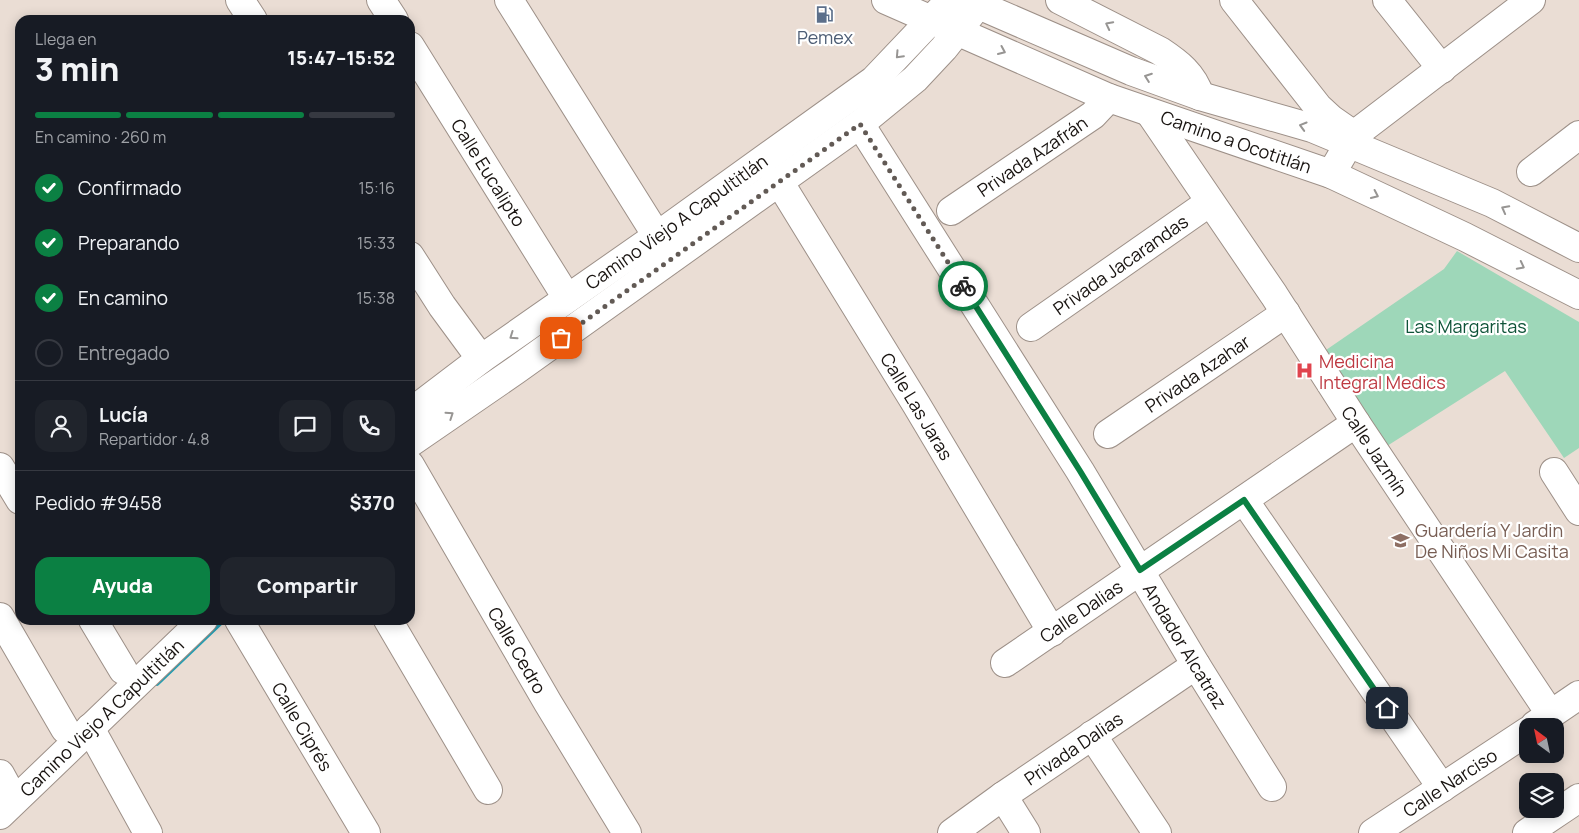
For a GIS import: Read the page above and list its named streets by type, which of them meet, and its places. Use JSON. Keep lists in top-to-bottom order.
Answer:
{
  "streets": {
    "street": [
      "Camino a Ocotitlán",
      "Privada Azafrán",
      "Calle Eucalipto",
      "Camino Viejo A Capultitlán",
      "Privada Jacarandas",
      "Privada Azahar",
      "Calle Las Jaras",
      "Calle Jazmín",
      "Calle Dalias",
      "Andador Alcatraz",
      "Calle Cedro",
      "Calle Ciprés",
      "Privada Dalias",
      "Calle Narciso"
    ]
  },
  "crossings": [
    ["Camino a Ocotitlán", "Privada Azafrán"],
    ["Camino a Ocotitlán", "Camino Viejo A Capultitlán"],
    ["Camino a Ocotitlán", "Calle Jazmín"],
    ["Calle Eucalipto", "Camino Viejo A Capultitlán"],
    ["Camino Viejo A Capultitlán", "Calle Las Jaras"],
    ["Camino Viejo A Capultitlán", "Andador Alcatraz"],
    ["Privada Jacarandas", "Calle Jazmín"],
    ["Privada Azahar", "Calle Jazmín"],
    ["Calle Las Jaras", "Calle Dalias"],
    ["Calle Jazmín", "Calle Dalias"],
    ["Calle Dalias", "Andador Alcatraz"],
    ["Andador Alcatraz", "Privada Dalias"]
  ],
  "parks": ["Las Margaritas"],
  "places": {
    "fuel station": ["Pemex"],
    "hospital": ["Medicina Integral Medics"],
    "school or university": ["Guardería Y Jardin De Niños Mi Casita"]
  },
  "north": "top left",
  "page": {
    "heading": ["3 min", "Llega en", "15:47–15:52"],
    "panel": [
      "Lucía",
      "Repartidor · 4.8",
      "Pedido #9458",
      "$370"
    ],
    "bar": "En camino · 260 m",
    "list": [
      ["Confirmado", "15:16"],
      ["Preparando", "15:33"],
      ["En camino", "15:38"],
      "Entregado"
    ],
    "buttons": ["Ayuda", "Compartir"]
  }
}
